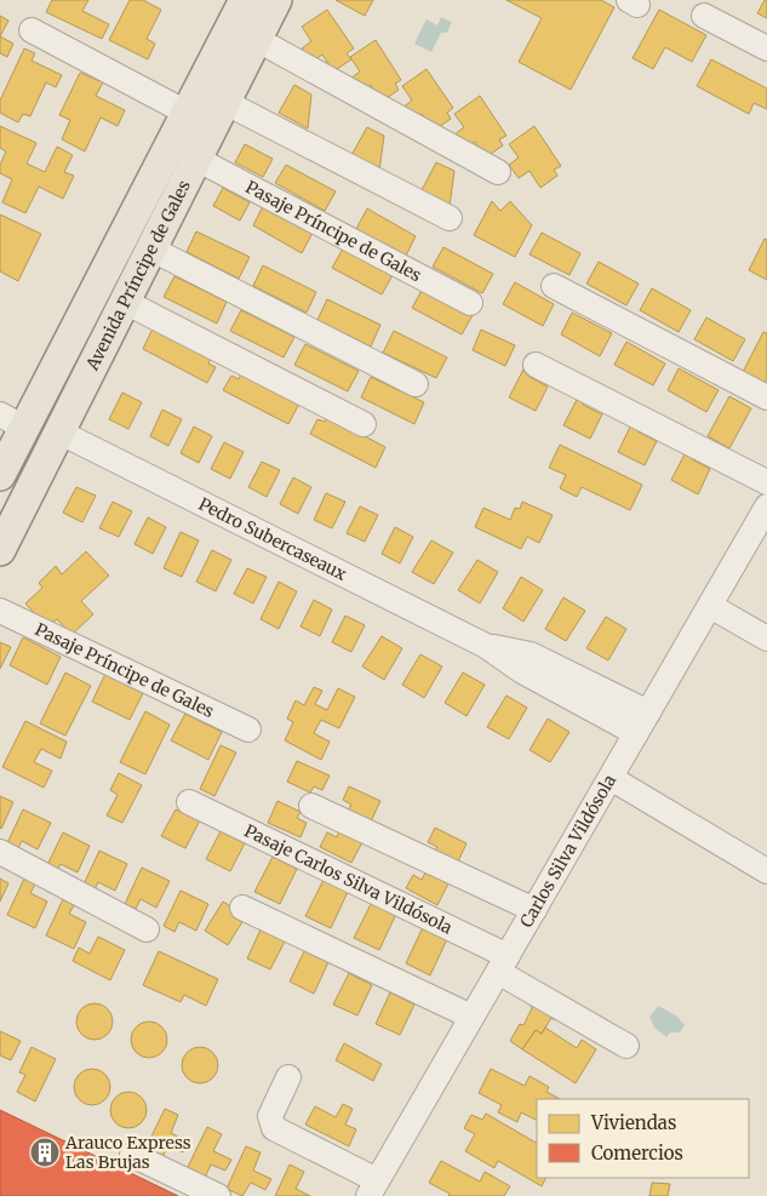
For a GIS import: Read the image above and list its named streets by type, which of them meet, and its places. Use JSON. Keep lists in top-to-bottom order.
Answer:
{
  "streets": {
    "main road": ["Avenida Príncipe de Gales"],
    "street": [
      "Pasaje Príncipe de Gales",
      "Pedro Subercaseaux",
      "Carlos Silva Vildósola",
      "Pasaje Carlos Silva Vildósola"
    ]
  },
  "crossings": [
    ["Pasaje Príncipe de Gales", "Avenida Príncipe de Gales"],
    ["Avenida Príncipe de Gales", "Pedro Subercaseaux"],
    ["Pedro Subercaseaux", "Carlos Silva Vildósola"],
    ["Carlos Silva Vildósola", "Pasaje Carlos Silva Vildósola"]
  ],
  "places": {
    "building": ["Arauco Express Las Brujas"]
  },
  "legend": ["Viviendas", "Comercios"]
}
